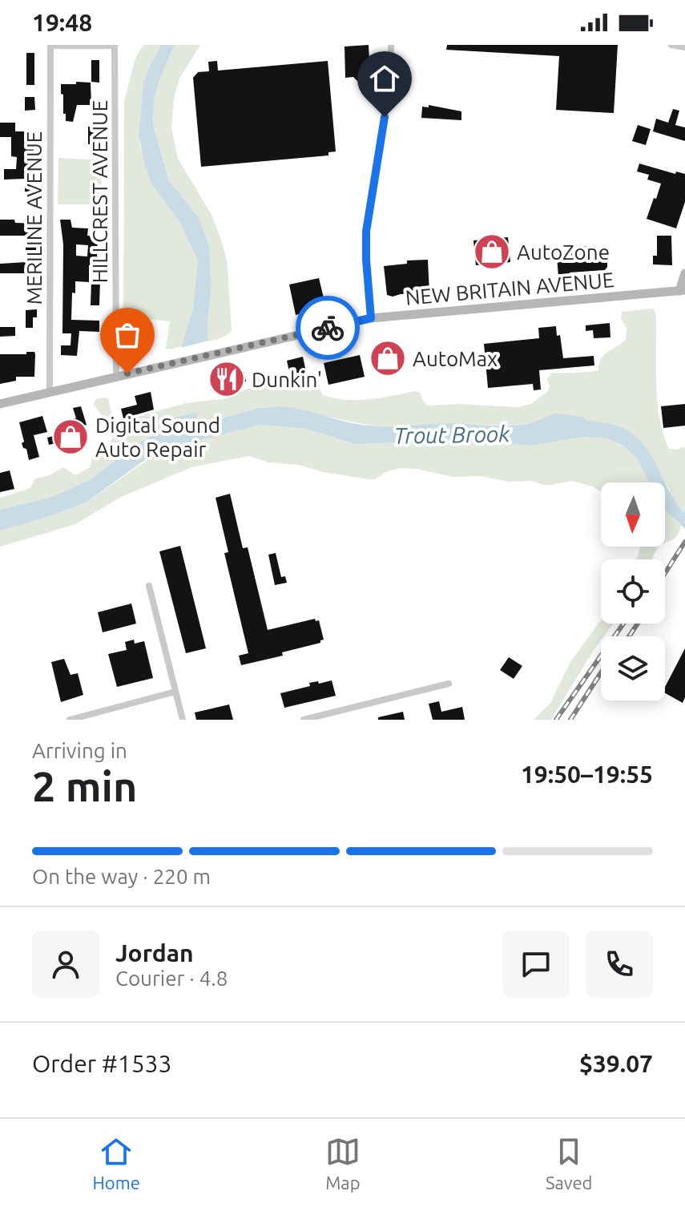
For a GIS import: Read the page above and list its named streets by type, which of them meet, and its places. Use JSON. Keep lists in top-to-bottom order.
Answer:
{
  "streets": {
    "main road": ["NEW BRITAIN AVENUE"],
    "street": ["HILLCREST AVENUE", "MERILINE AVENUE"]
  },
  "crossings": [
    ["HILLCREST AVENUE", "NEW BRITAIN AVENUE"],
    ["MERILINE AVENUE", "NEW BRITAIN AVENUE"]
  ],
  "water": ["Trout Brook"],
  "places": {
    "shop": ["AutoZone", "AutoMax", "Digital Sound Auto Repair"],
    "restaurant": ["Dunkin'"]
  },
  "north": "bottom",
  "page": {
    "status": "19:48",
    "heading": ["2 min", "Arriving in", "19:50–19:55"],
    "panel": [
      "Jordan",
      "Courier · 4.8",
      "Order #1533",
      "$39.07"
    ],
    "bar": "On the way · 220 m",
    "tabs": ["Home", "Map", "Saved"]
  }
}
